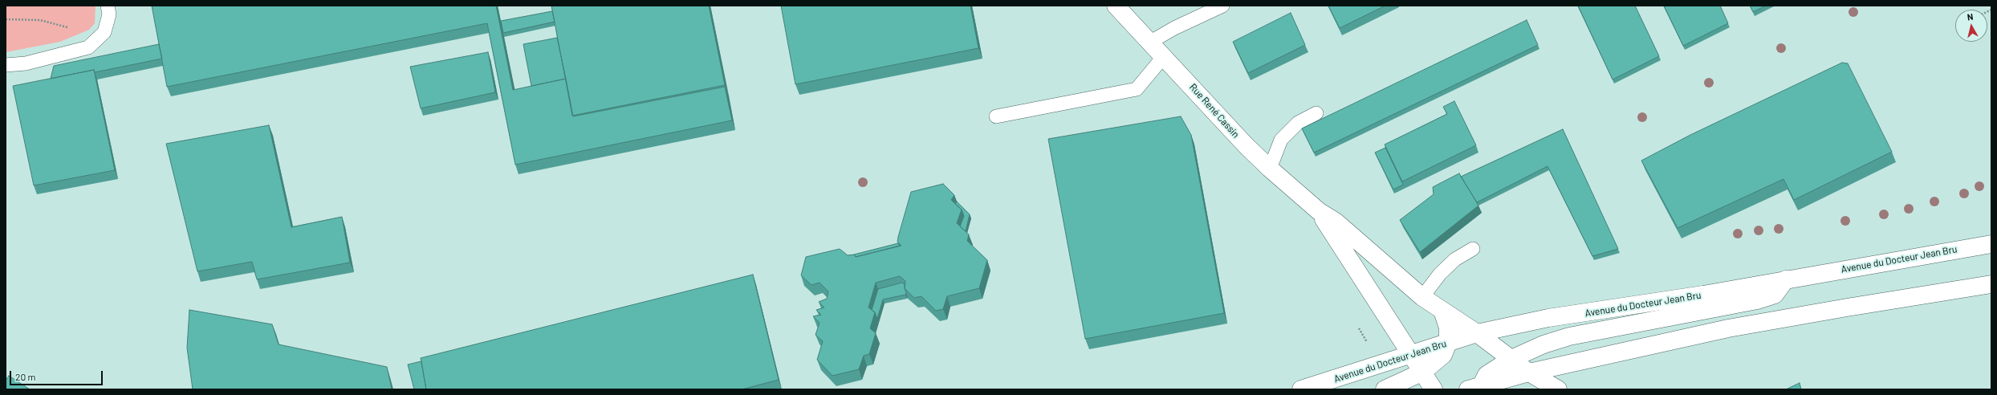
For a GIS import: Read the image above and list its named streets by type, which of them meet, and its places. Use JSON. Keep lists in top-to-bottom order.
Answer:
{
  "streets": {
    "street": ["Rue René Cassin", "Avenue du Docteur Jean Bru"]
  },
  "scale_bar": "20 m",
  "north": "top"
}
